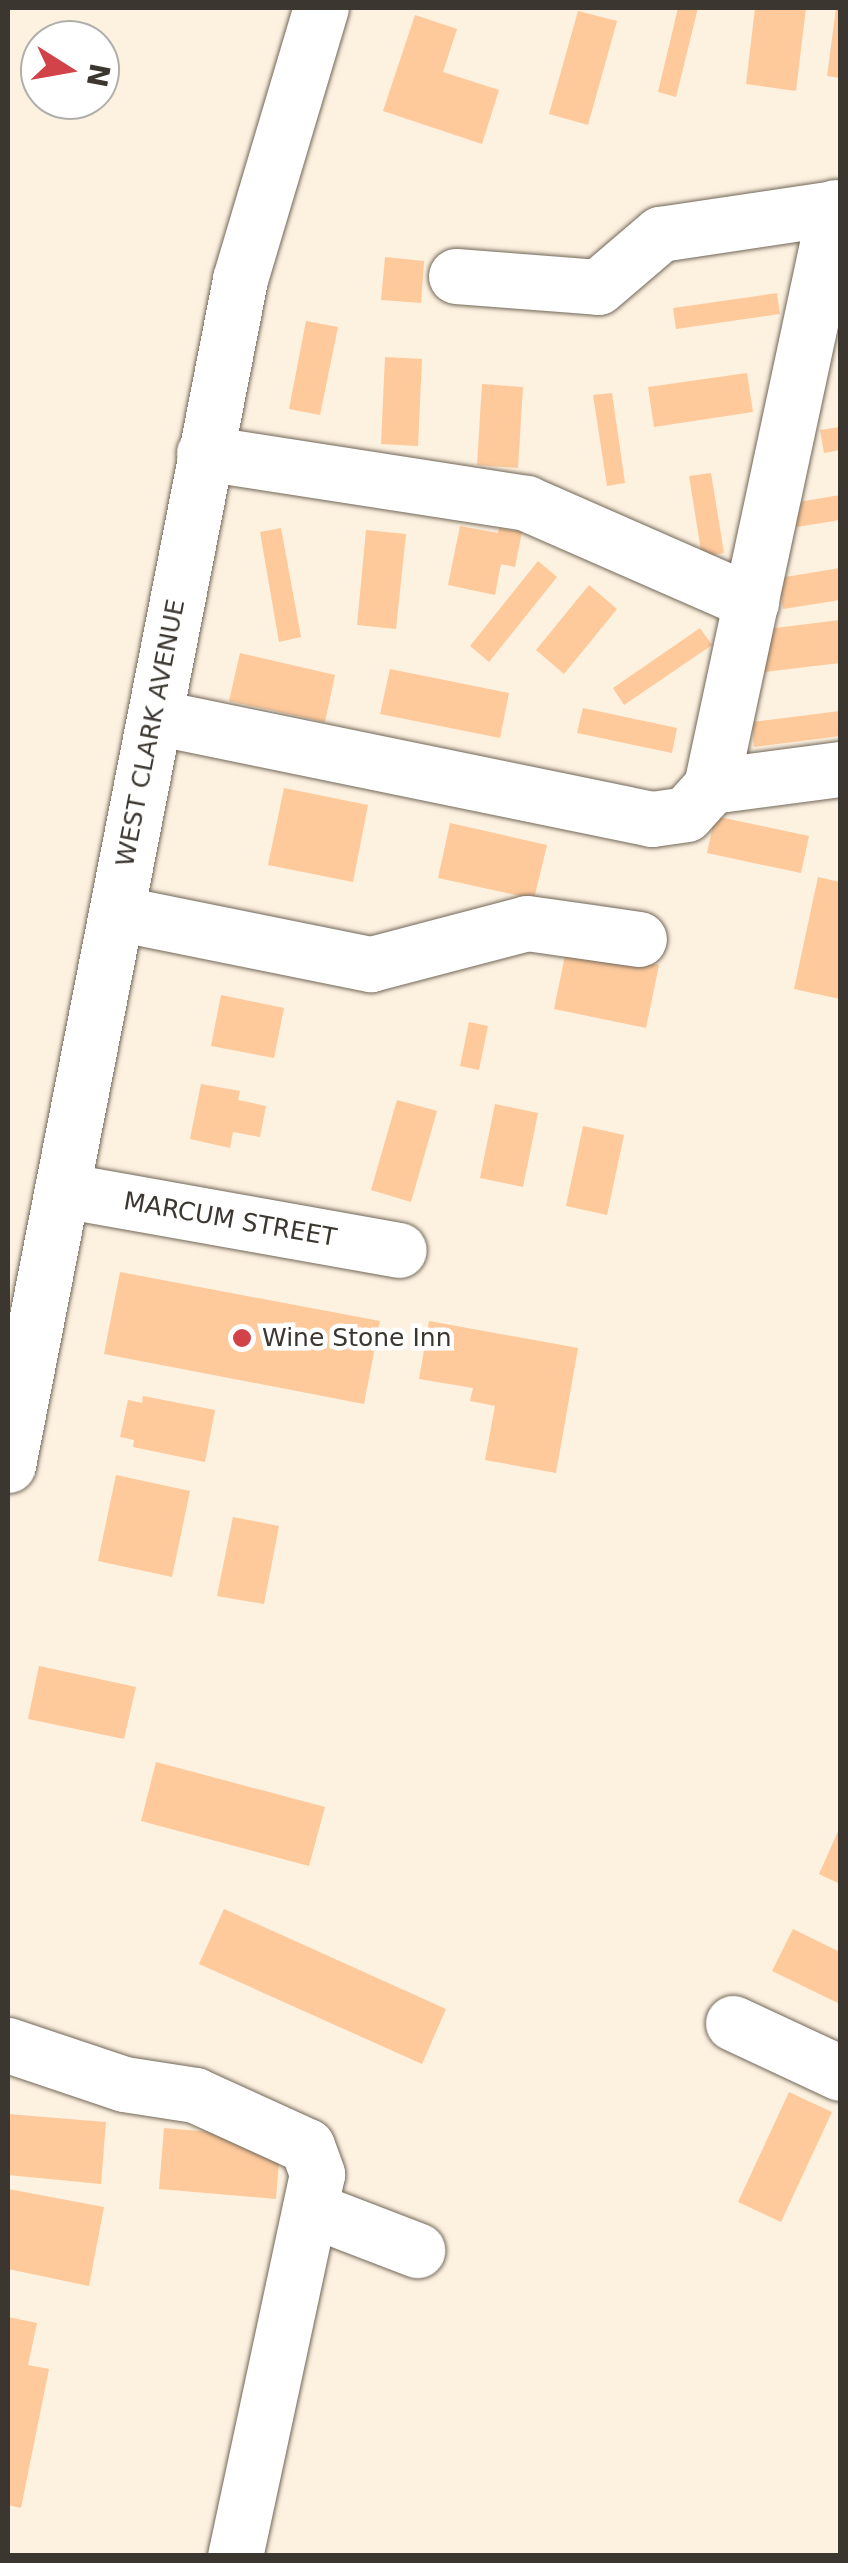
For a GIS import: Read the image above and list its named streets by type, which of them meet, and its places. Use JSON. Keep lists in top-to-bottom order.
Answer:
{
  "streets": {
    "main road": ["WEST CLARK AVENUE", "MARCUM STREET"]
  },
  "crossings": [
    ["WEST CLARK AVENUE", "MARCUM STREET"]
  ],
  "places": ["Wine Stone Inn"],
  "north": "right"
}
